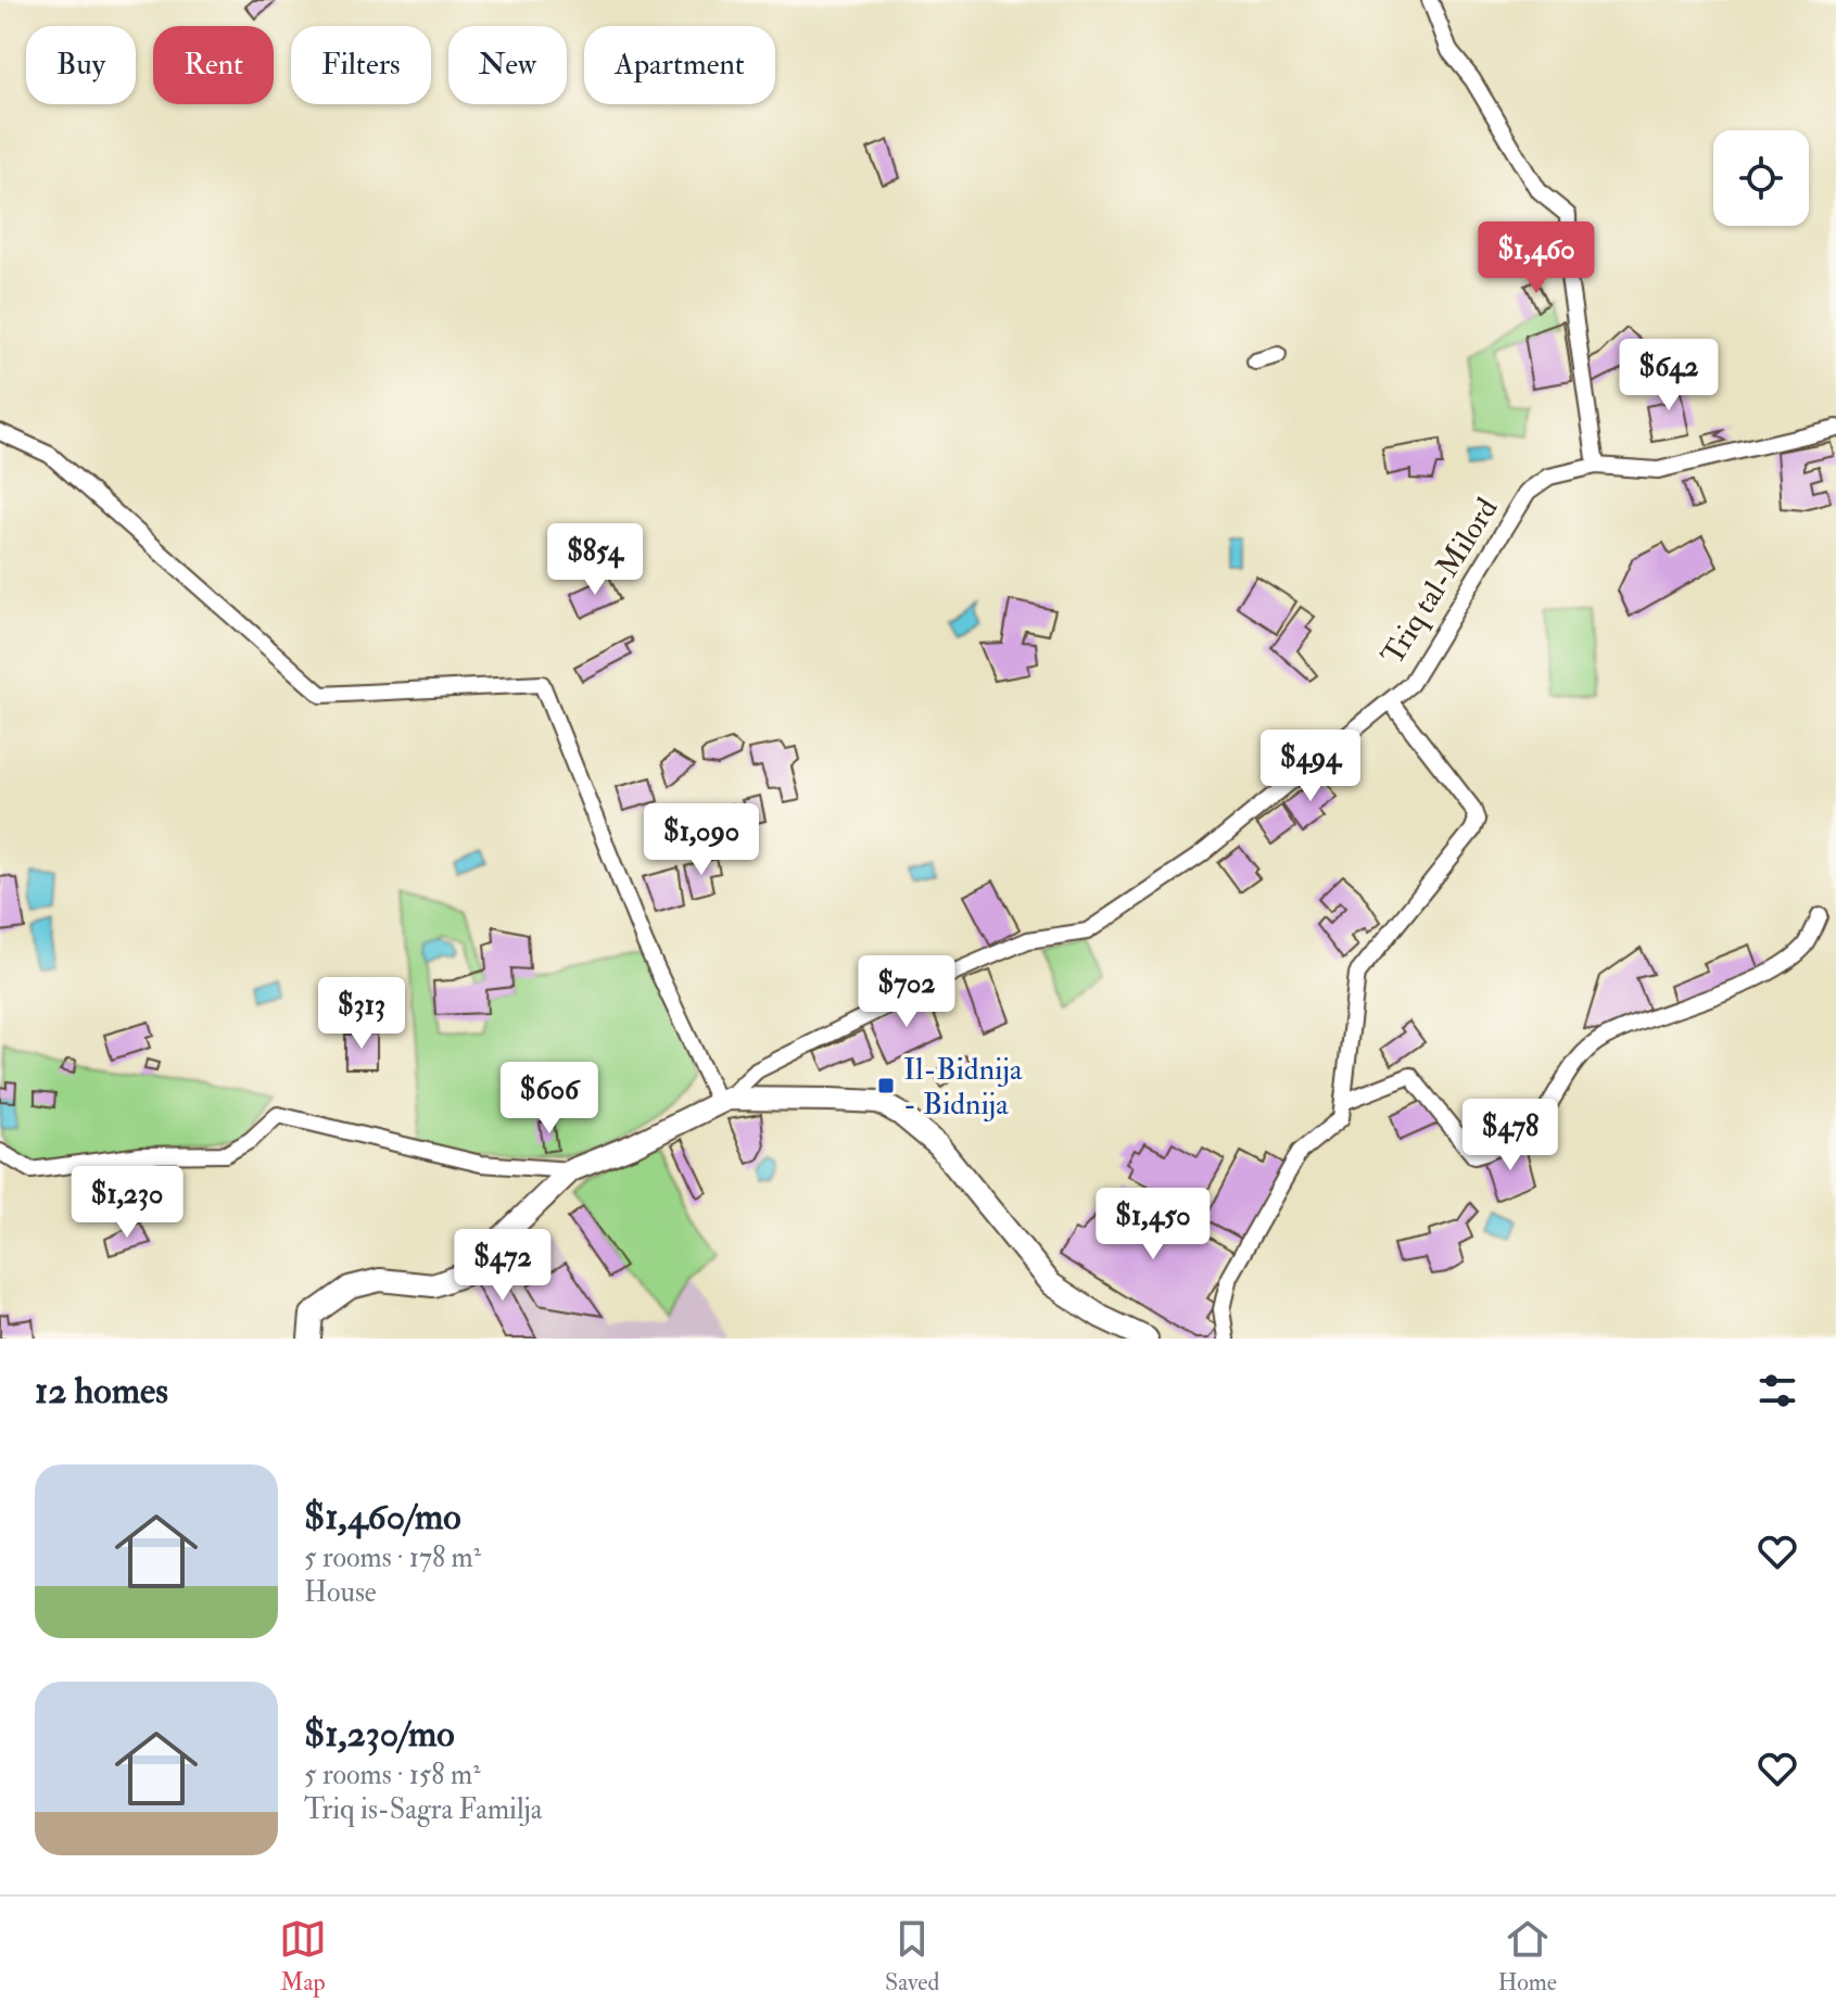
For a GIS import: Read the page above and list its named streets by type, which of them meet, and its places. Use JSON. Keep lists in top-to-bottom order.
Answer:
{
  "streets": {
    "street": ["Triq tal-Milord"]
  },
  "places": {
    "transit": ["Il-Bidnija - Bidnija"]
  },
  "page": {
    "chip": [
      "Buy",
      "Rent",
      "Filters",
      "New",
      "Apartment"
    ],
    "price": [
      "$1,460",
      "$642",
      "$854",
      "$494",
      "$1,090",
      "$702",
      "$313",
      "$606",
      "$478",
      "$1,230",
      "$1,450",
      "$472"
    ],
    "heading": "12 homes",
    "list": [
      {
        "name": "$1,460/mo",
        "note": "5 rooms · 178 m² · House"
      },
      {
        "name": "$1,230/mo",
        "note": "5 rooms · 158 m² · Triq is-Sagra Familja"
      }
    ],
    "tabs": ["Map", "Saved", "Home"]
  }
}
